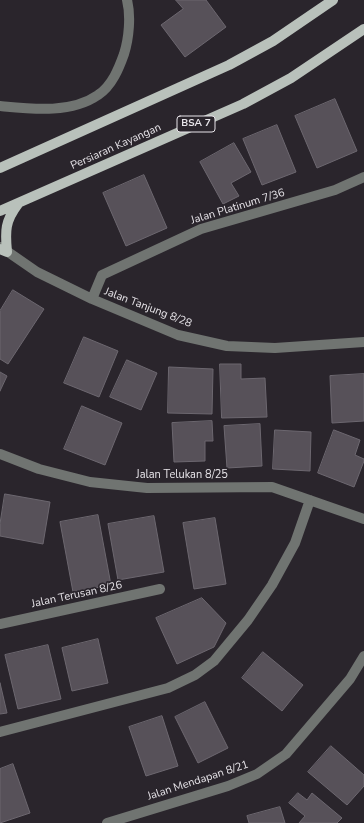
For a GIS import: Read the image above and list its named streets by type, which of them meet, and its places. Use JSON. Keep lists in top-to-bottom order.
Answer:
{
  "streets": {
    "main road": ["BSA 7", "Persiaran Kayangan"],
    "street": [
      "Jalan Platinum 7/36",
      "Jalan Tanjung 8/28",
      "Jalan Telukan 8/25",
      "Jalan Terusan 8/26",
      "Jalan Mendapan 8/21"
    ]
  },
  "crossings": [
    ["Jalan Platinum 7/36", "Jalan Tanjung 8/28"]
  ]
}
